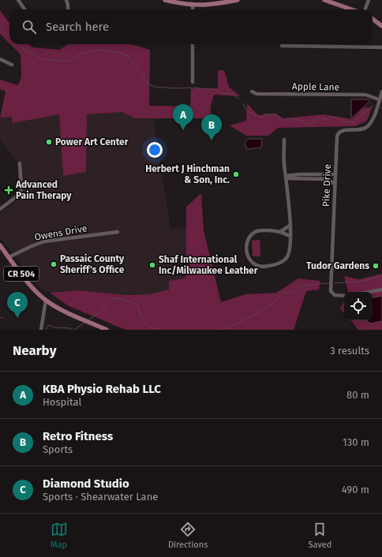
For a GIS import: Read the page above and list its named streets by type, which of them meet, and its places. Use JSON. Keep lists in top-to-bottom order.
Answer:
{
  "streets": {
    "main road": ["CR 504"],
    "street": ["Apple Lane", "Pike Drive", "Owens Drive"]
  },
  "crossings": [
    ["Apple Lane", "Pike Drive"],
    ["Owens Drive", "CR 504"]
  ],
  "places": {
    "other": [
      "Power Art Center",
      "Herbert J Hinchman & Son, Inc.",
      "Passaic County Sheriff's Office",
      "Shaf International Inc/Milwaukee Leather",
      "Tudor Gardens"
    ],
    "health": ["Advanced Pain Therapy"]
  },
  "page": {
    "search": "Search here",
    "pins": ["A", "B", "C"],
    "heading": ["Nearby", "3 results"],
    "list": [
      {
        "mark": "A",
        "name": "KBA Physio Rehab LLC",
        "note": "Hospital",
        "value": "80 m"
      },
      {
        "mark": "B",
        "name": "Retro Fitness",
        "note": "Sports",
        "value": "130 m"
      },
      {
        "mark": "C",
        "name": "Diamond Studio",
        "note": "Sports · Shearwater Lane",
        "value": "490 m"
      }
    ],
    "nav": ["Map", "Directions", "Saved"]
  }
}
